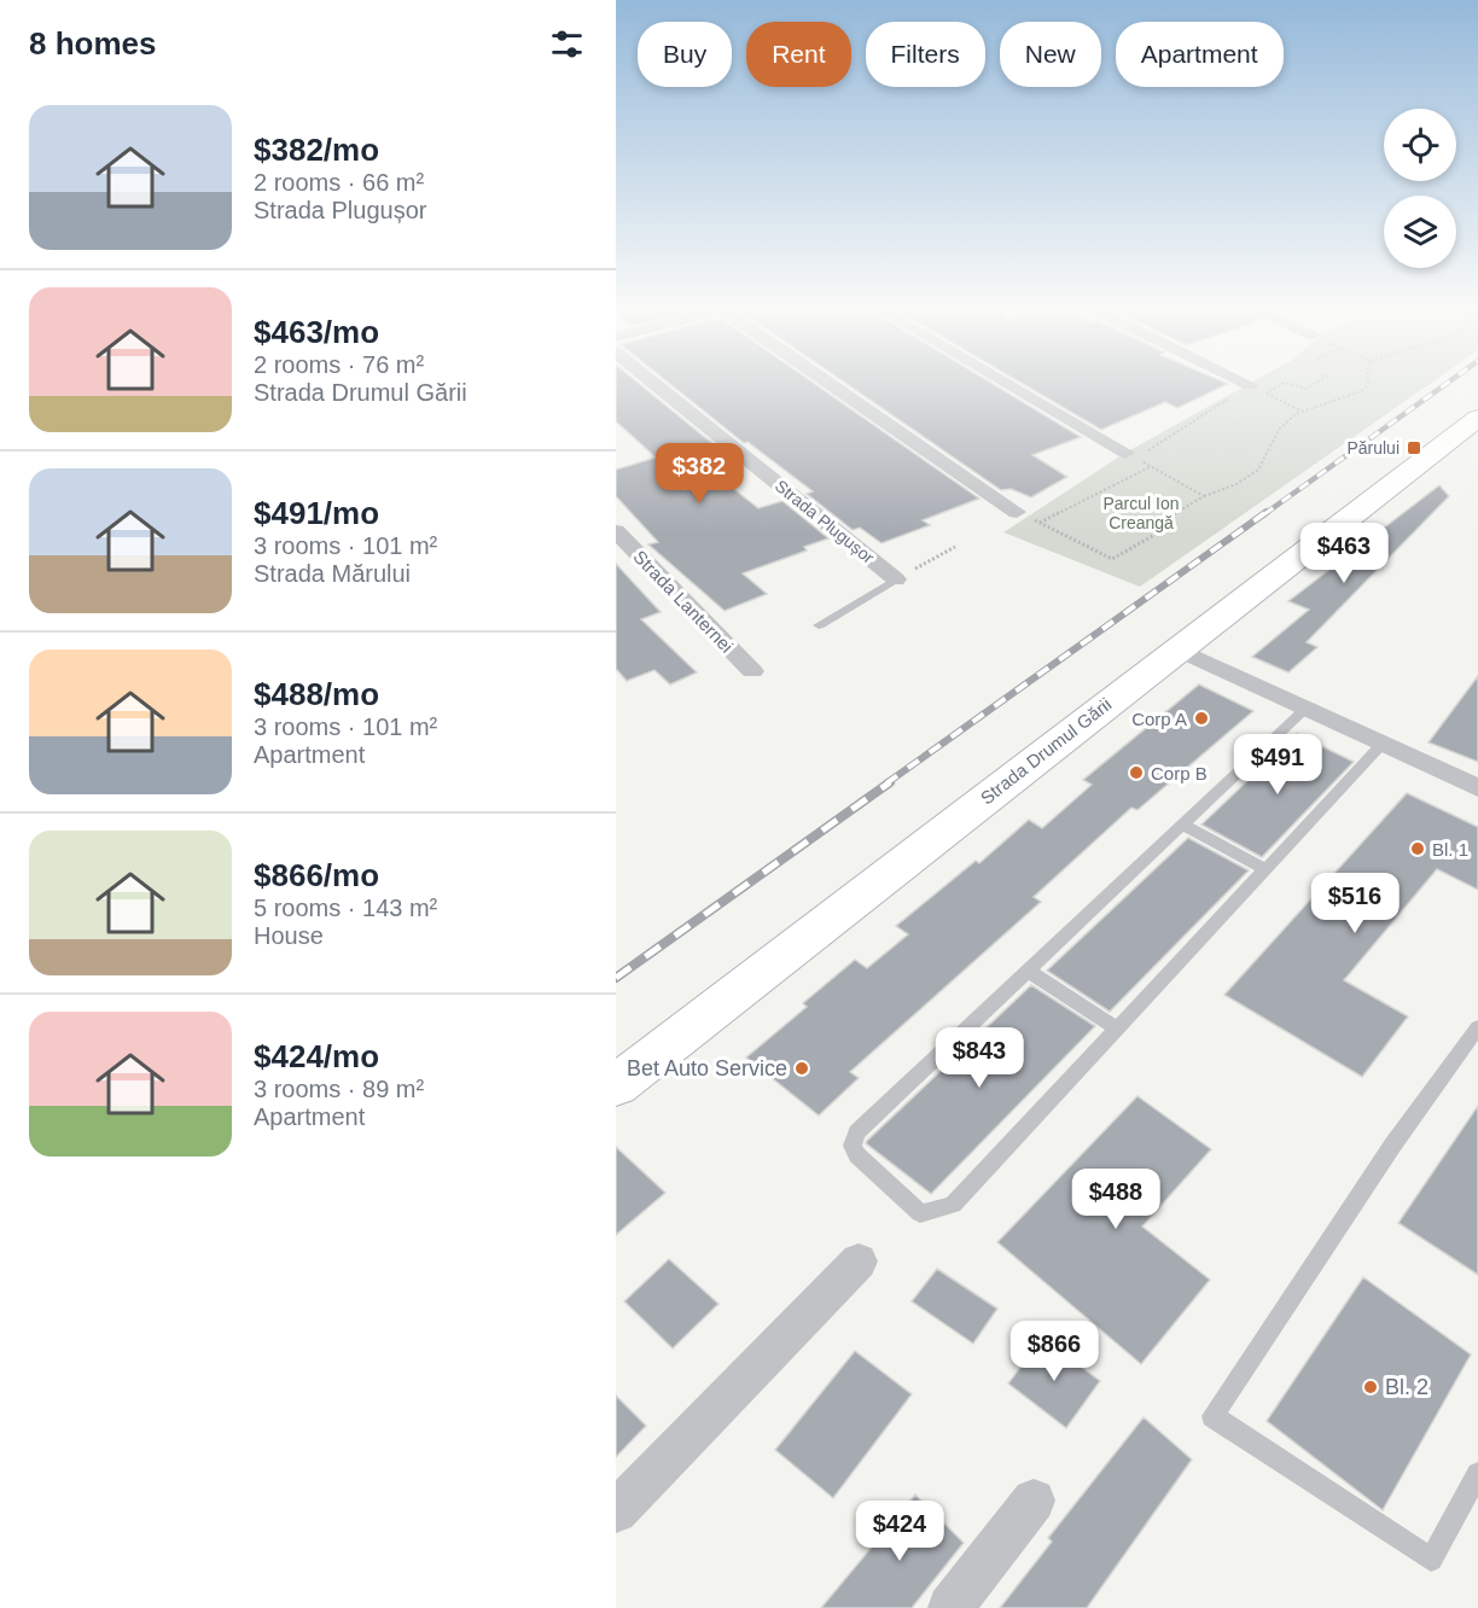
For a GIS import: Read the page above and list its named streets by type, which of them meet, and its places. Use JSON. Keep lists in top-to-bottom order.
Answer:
{
  "streets": {
    "street": ["Strada Plugușor", "Strada Lanternei", "Strada Drumul Gării"]
  },
  "parks": ["Parcul Ion Creangă"],
  "places": {
    "transit": ["Părului"],
    "other": [
      "Corp A",
      "Corp B",
      "Bl. 1",
      "Bet Auto Service",
      "Bl. 2"
    ]
  },
  "page": {
    "heading": "8 homes",
    "chip": [
      "Buy",
      "Rent",
      "Filters",
      "New",
      "Apartment"
    ],
    "list": [
      {
        "name": "$382/mo",
        "note": "2 rooms · 66 m² · Strada Plugușor"
      },
      {
        "name": "$463/mo",
        "note": "2 rooms · 76 m² · Strada Drumul Gării"
      },
      {
        "name": "$491/mo",
        "note": "3 rooms · 101 m² · Strada Mărului"
      },
      {
        "name": "$488/mo",
        "note": "3 rooms · 101 m² · Apartment"
      },
      {
        "name": "$866/mo",
        "note": "5 rooms · 143 m² · House"
      },
      {
        "name": "$424/mo",
        "note": "3 rooms · 89 m² · Apartment"
      }
    ],
    "price": [
      "$382",
      "$463",
      "$491",
      "$516",
      "$843",
      "$488",
      "$866",
      "$424"
    ]
  }
}
